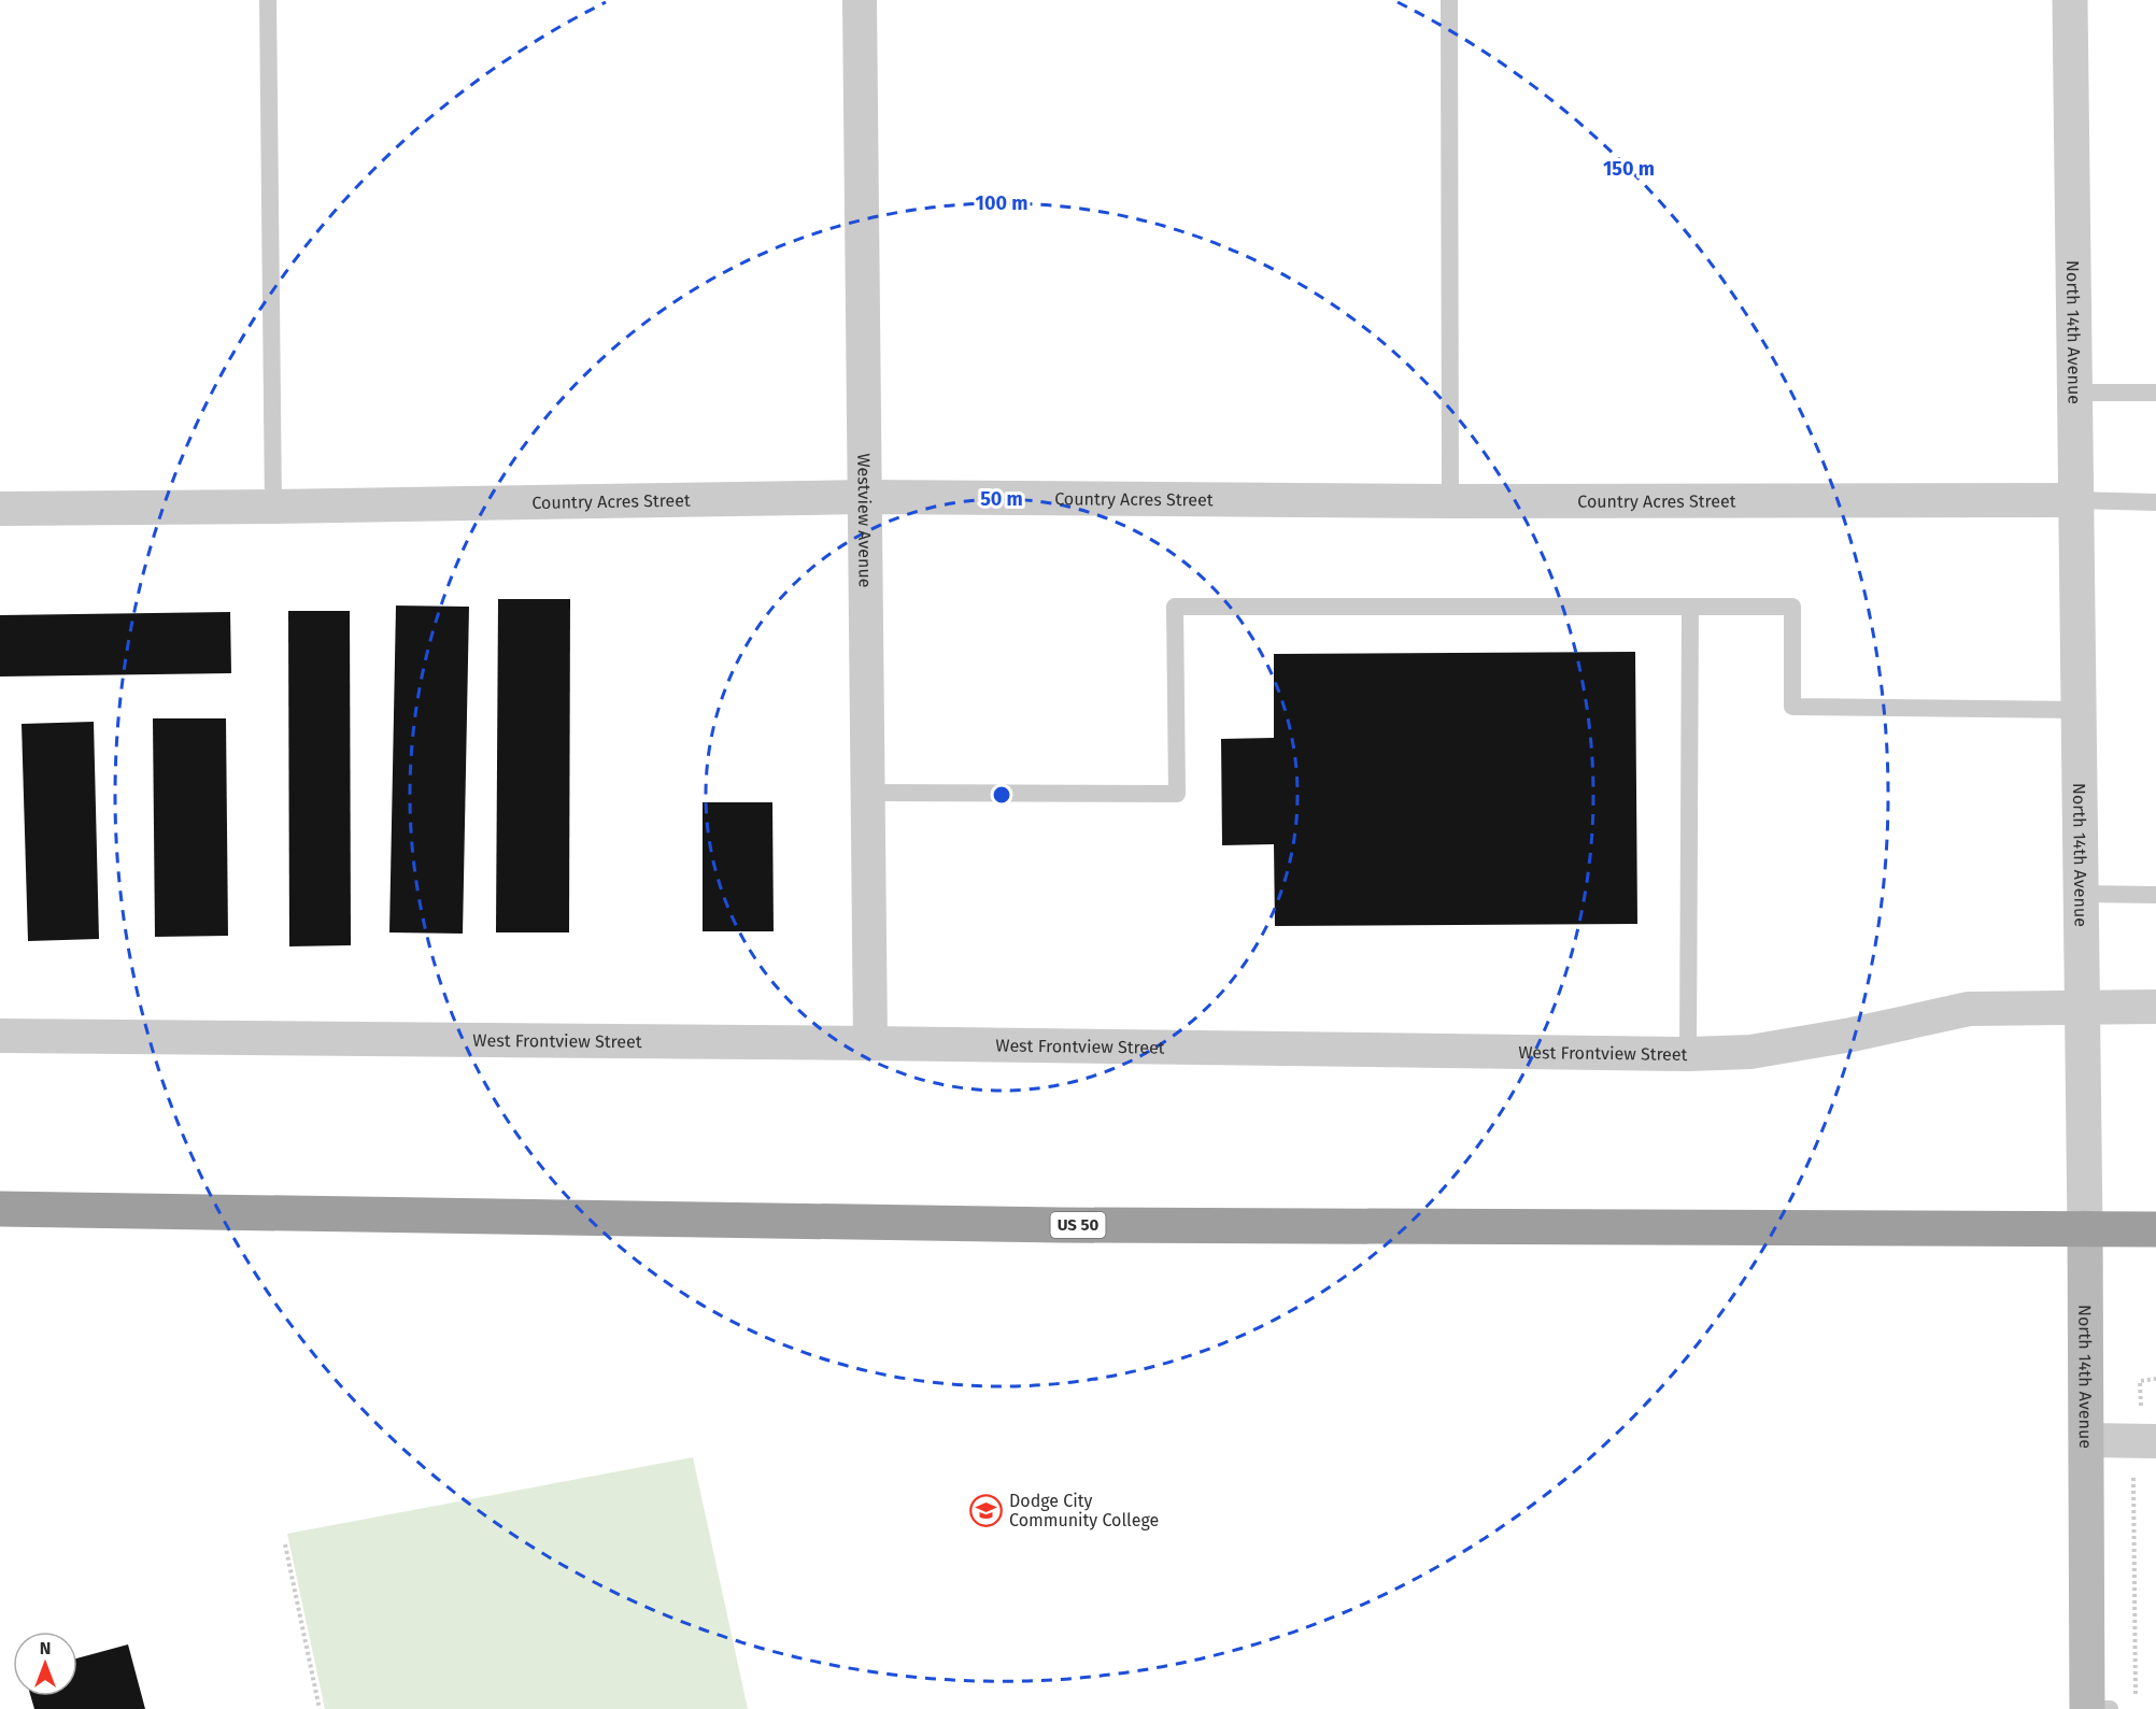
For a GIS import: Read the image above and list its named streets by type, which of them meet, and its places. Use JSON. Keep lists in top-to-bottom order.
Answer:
{
  "streets": {
    "highway": ["US 50"],
    "main road": ["North 14th Avenue"],
    "street": ["Country Acres Street", "Westview Avenue", "West Frontview Street"]
  },
  "crossings": [
    ["North 14th Avenue", "Country Acres Street"],
    ["North 14th Avenue", "West Frontview Street"],
    ["North 14th Avenue", "US 50"],
    ["Country Acres Street", "Westview Avenue"],
    ["Westview Avenue", "West Frontview Street"]
  ],
  "places": {
    "school or university": ["Dodge City Community College"]
  },
  "north": "top",
  "rings": ["150 m", "100 m", "50 m"]
}
